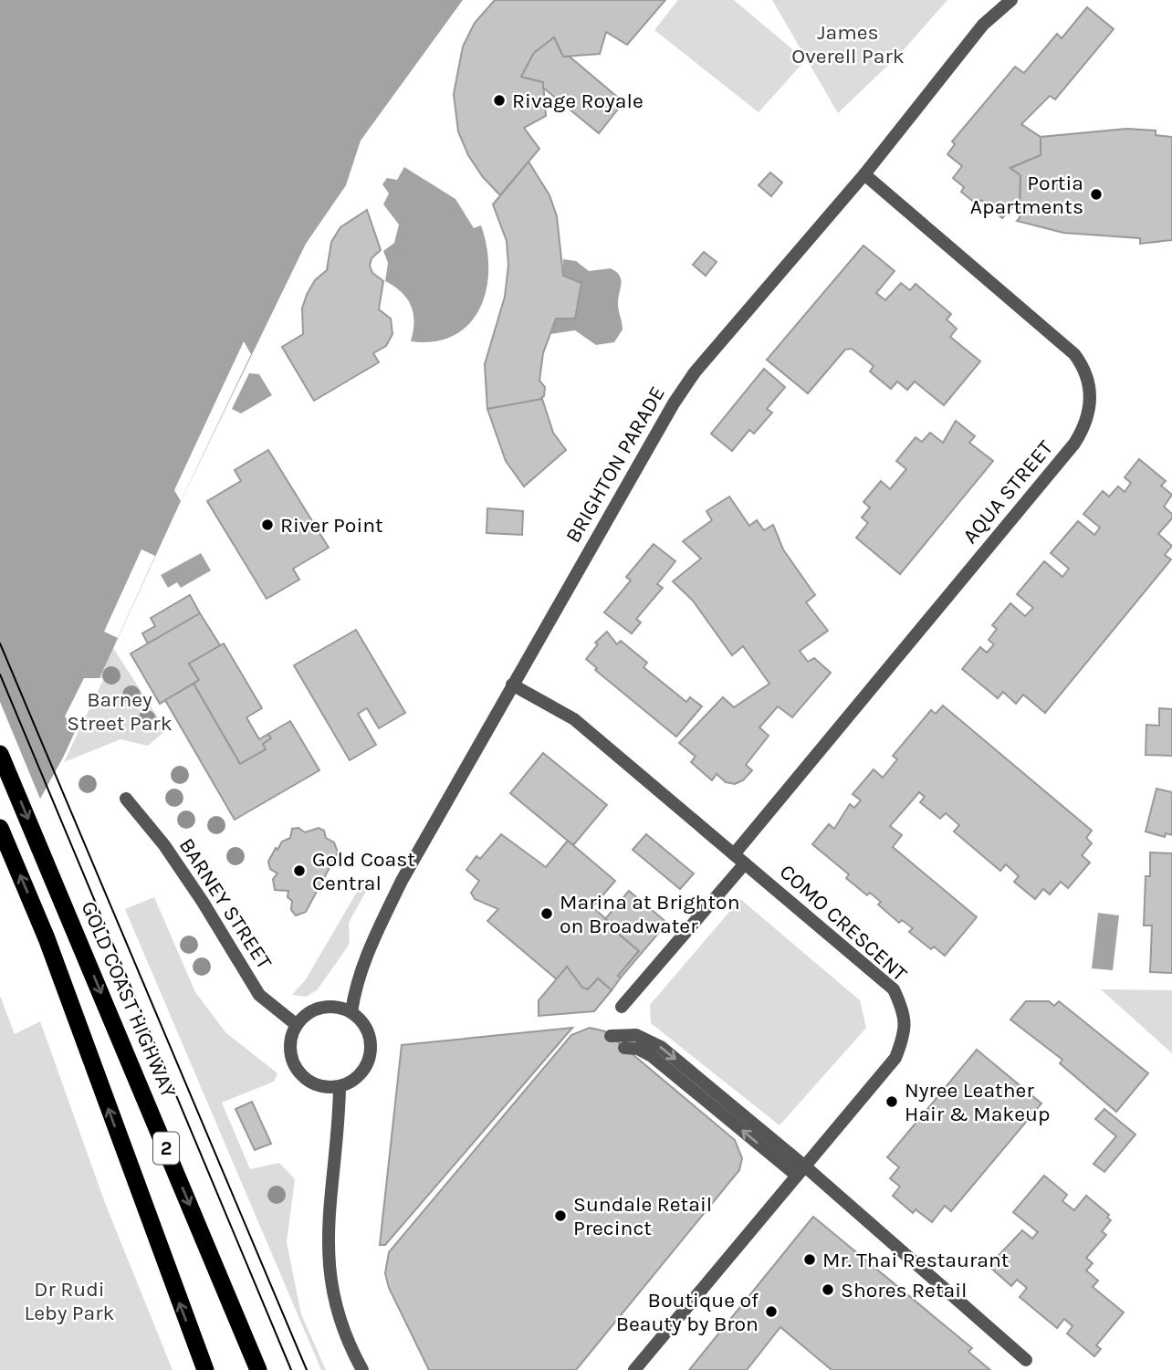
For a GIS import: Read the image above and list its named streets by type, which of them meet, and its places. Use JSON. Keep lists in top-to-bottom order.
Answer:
{
  "streets": {
    "highway": ["GOLD COAST HIGHWAY", "2"],
    "street": [
      "BRIGHTON PARADE",
      "AQUA STREET",
      "BARNEY STREET",
      "COMO CRESCENT"
    ]
  },
  "crossings": [
    ["BRIGHTON PARADE", "AQUA STREET"],
    ["BRIGHTON PARADE", "BARNEY STREET"],
    ["BRIGHTON PARADE", "COMO CRESCENT"],
    ["AQUA STREET", "COMO CRESCENT"]
  ],
  "parks": ["James Overell Park", "Barney Street Park", "Dr Rudi Leby Park"],
  "places": [
    "Rivage Royale",
    "Portia Apartments",
    "River Point",
    "Gold Coast Central",
    "Marina at Brighton on Broadwater",
    "Nyree Leather Hair & Makeup",
    "Sundale Retail Precinct",
    "Mr. Thai Restaurant",
    "Shores Retail",
    "Boutique of Beauty by Bron"
  ]
}
